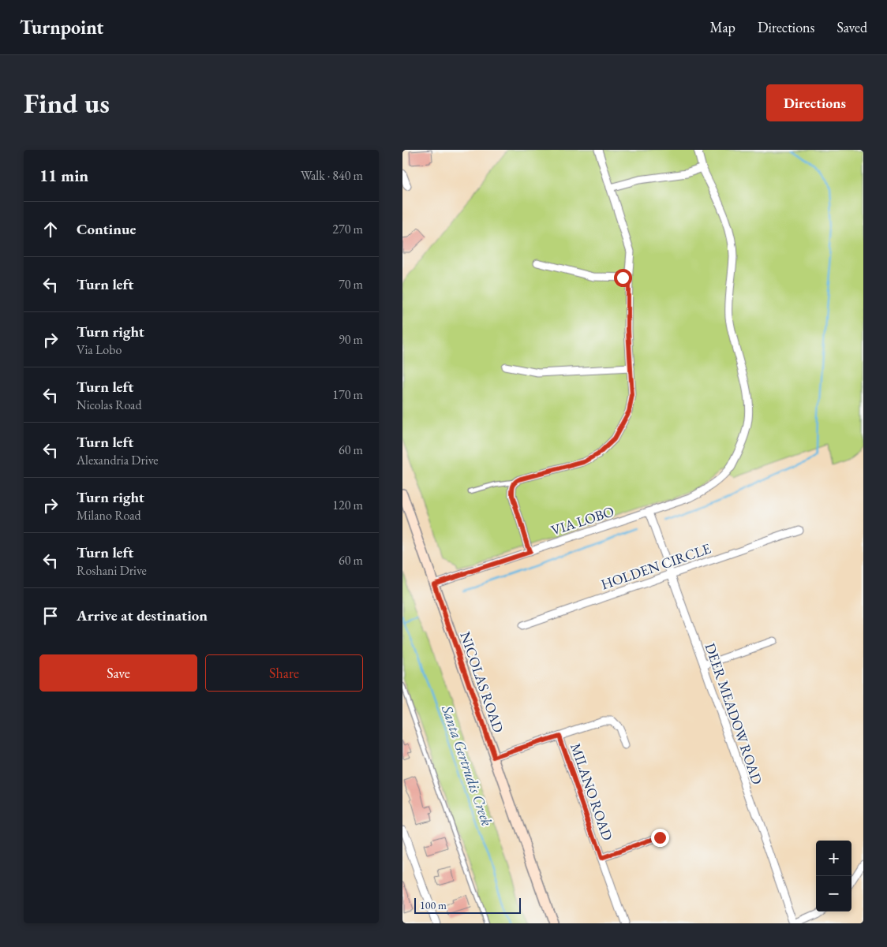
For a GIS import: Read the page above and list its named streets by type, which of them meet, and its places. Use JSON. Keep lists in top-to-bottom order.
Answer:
{
  "streets": {
    "main road": ["NICOLAS ROAD"],
    "street": [
      "VIA LOBO",
      "HOLDEN CIRCLE",
      "DEER MEADOW ROAD",
      "MILANO ROAD"
    ]
  },
  "crossings": [
    ["VIA LOBO", "NICOLAS ROAD"],
    ["VIA LOBO", "DEER MEADOW ROAD"],
    ["HOLDEN CIRCLE", "DEER MEADOW ROAD"]
  ],
  "water": ["Santa Gertrudis Creek"],
  "scale_bar": "100 m",
  "page": {
    "header": "Turnpoint",
    "nav": ["Map", "Directions", "Saved"],
    "buttons": [
      "Directions",
      ["Save", "Share"]
    ],
    "title": "Find us",
    "heading": ["11 min", "Walk · 840 m"],
    "list": [
      ["Continue", "270 m"],
      ["Turn left", "70 m"],
      ["Turn right", "Via Lobo", "90 m"],
      ["Turn left", "Nicolas Road", "170 m"],
      ["Turn left", "Alexandria Drive", "60 m"],
      ["Turn right", "Milano Road", "120 m"],
      ["Turn left", "Roshani Drive", "60 m"],
      "Arrive at destination"
    ],
    "map_buttons": ["+", "−"],
    "scale": "100 m"
  }
}
